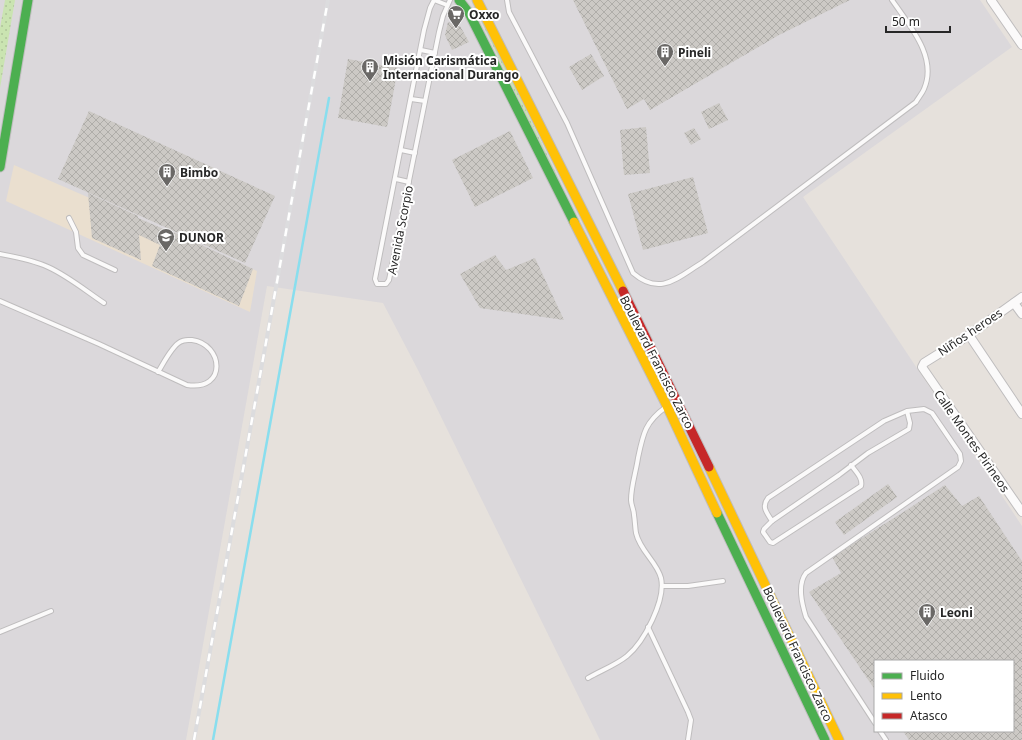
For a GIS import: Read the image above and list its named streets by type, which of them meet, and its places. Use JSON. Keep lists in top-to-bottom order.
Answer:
{
  "streets": {
    "main road": ["Boulevard Francisco Zarco"],
    "street": ["Niños heroes", "Calle Montes Pirineos"],
    "lane": ["Avenida Scorpio"]
  },
  "crossings": [
    ["Niños heroes", "Calle Montes Pirineos"]
  ],
  "places": {
    "supermarket": ["Oxxo"],
    "building": [
      "Pineli",
      "Misión Carismática Internacional Durango",
      "Bimbo",
      "Leoni"
    ],
    "school or university": ["DUNOR"]
  },
  "legend": ["Fluido", "Lento", "Atasco"],
  "scale_bar": "50 m"
}
